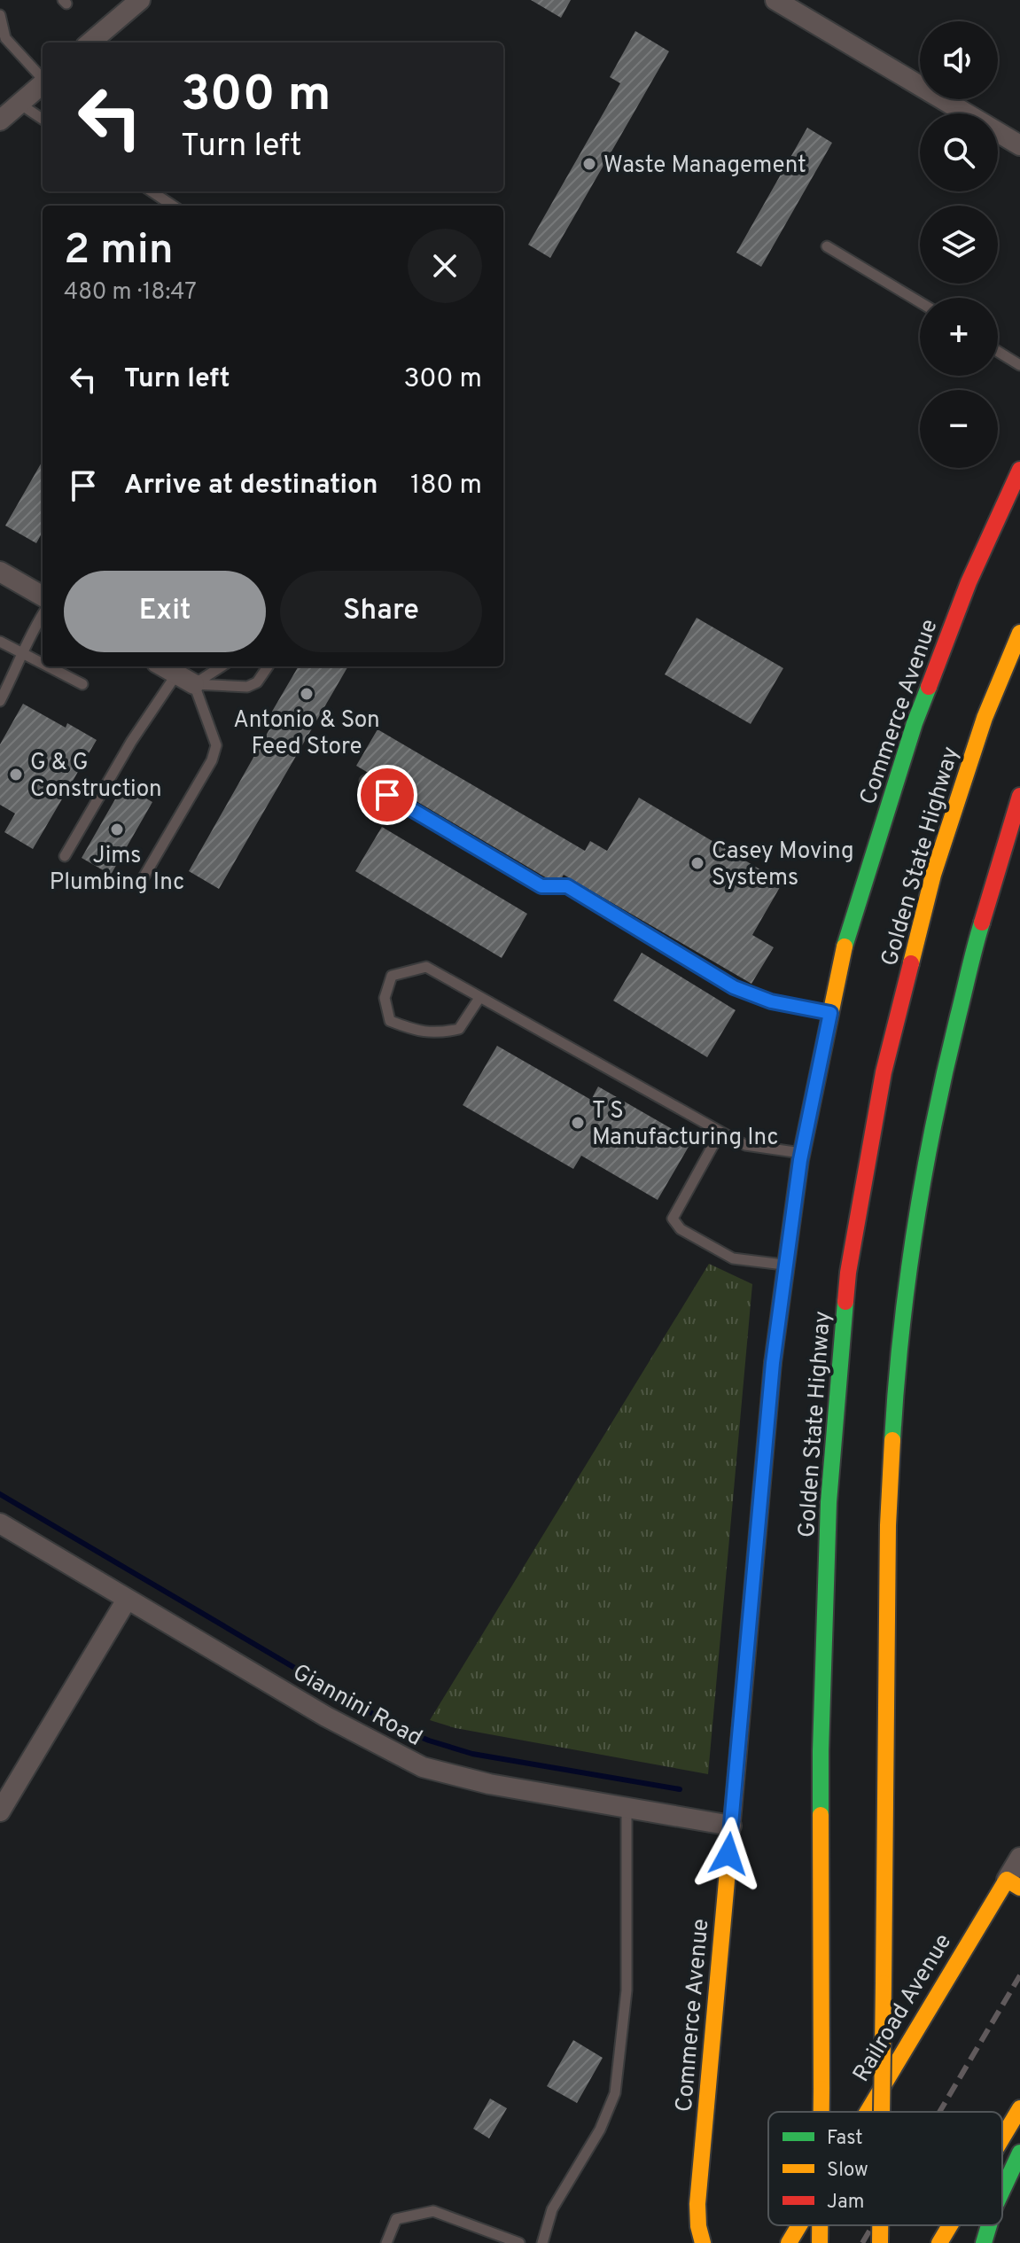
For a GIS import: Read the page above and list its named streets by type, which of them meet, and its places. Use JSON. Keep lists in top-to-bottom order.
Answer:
{
  "streets": {
    "main road": ["Commerce Avenue", "Golden State Highway", "Railroad Avenue"],
    "street": ["Giannini Road"]
  },
  "crossings": [
    ["Commerce Avenue", "Giannini Road"]
  ],
  "places": [
    "Waste Management",
    "Antonio & Son Feed Store",
    "G & G Construction",
    "Jims Plumbing Inc",
    "Casey Moving Systems",
    "T S Manufacturing Inc"
  ],
  "legend": ["Fast", "Slow", "Jam"],
  "page": {
    "map_buttons": ["+", "−"],
    "turn": ["300 m", "Turn left"],
    "heading": ["2 min", "480 m · 18:47"],
    "list": [
      {
        "name": "Turn left",
        "value": "300 m"
      },
      {
        "name": "Arrive at destination",
        "value": "180 m"
      }
    ],
    "buttons": ["Exit", "Share"]
  }
}
